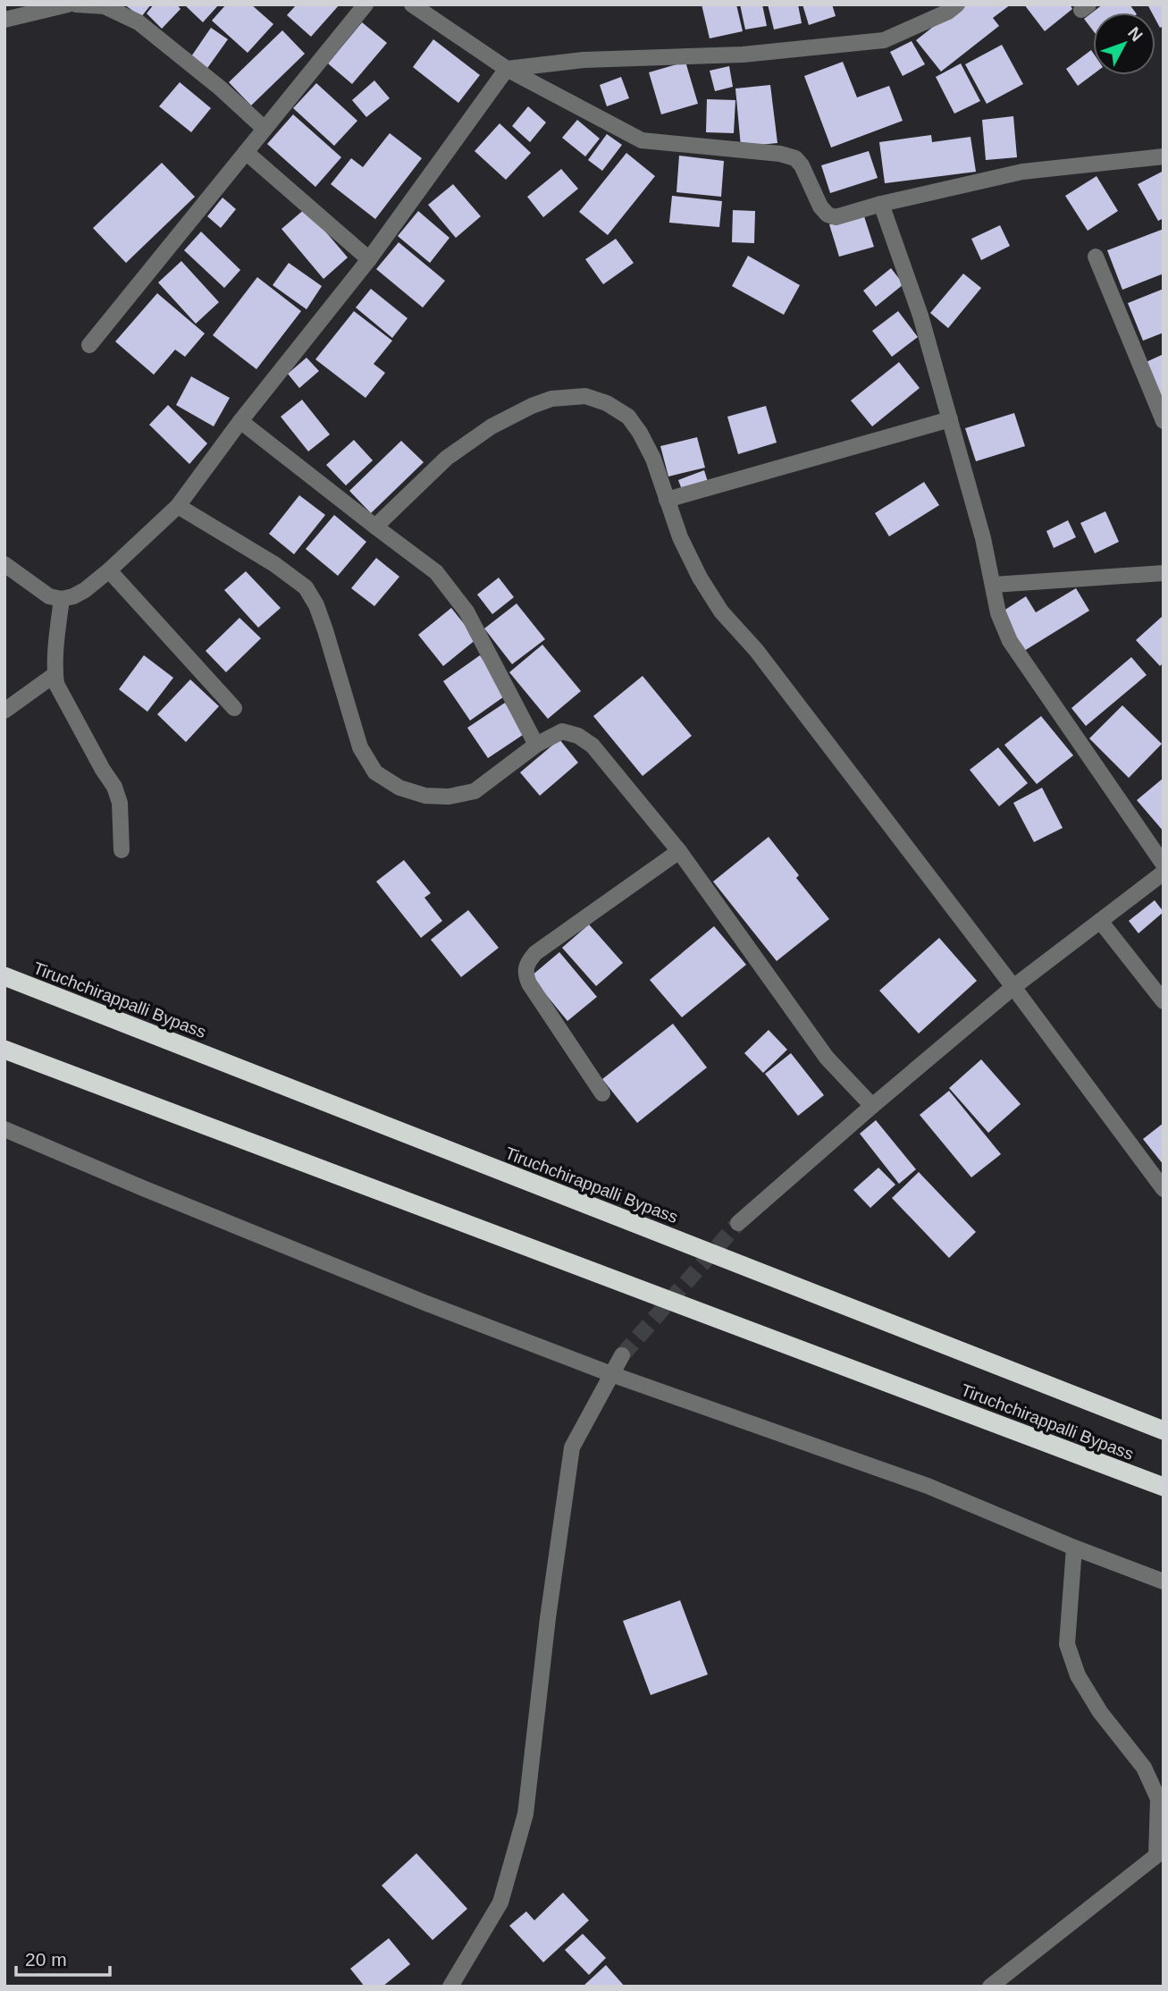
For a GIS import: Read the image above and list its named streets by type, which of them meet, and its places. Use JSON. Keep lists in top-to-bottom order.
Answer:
{
  "streets": {
    "highway": ["Tiruchchirappalli Bypass"]
  },
  "scale_bar": "20 m",
  "north": "top right"
}
